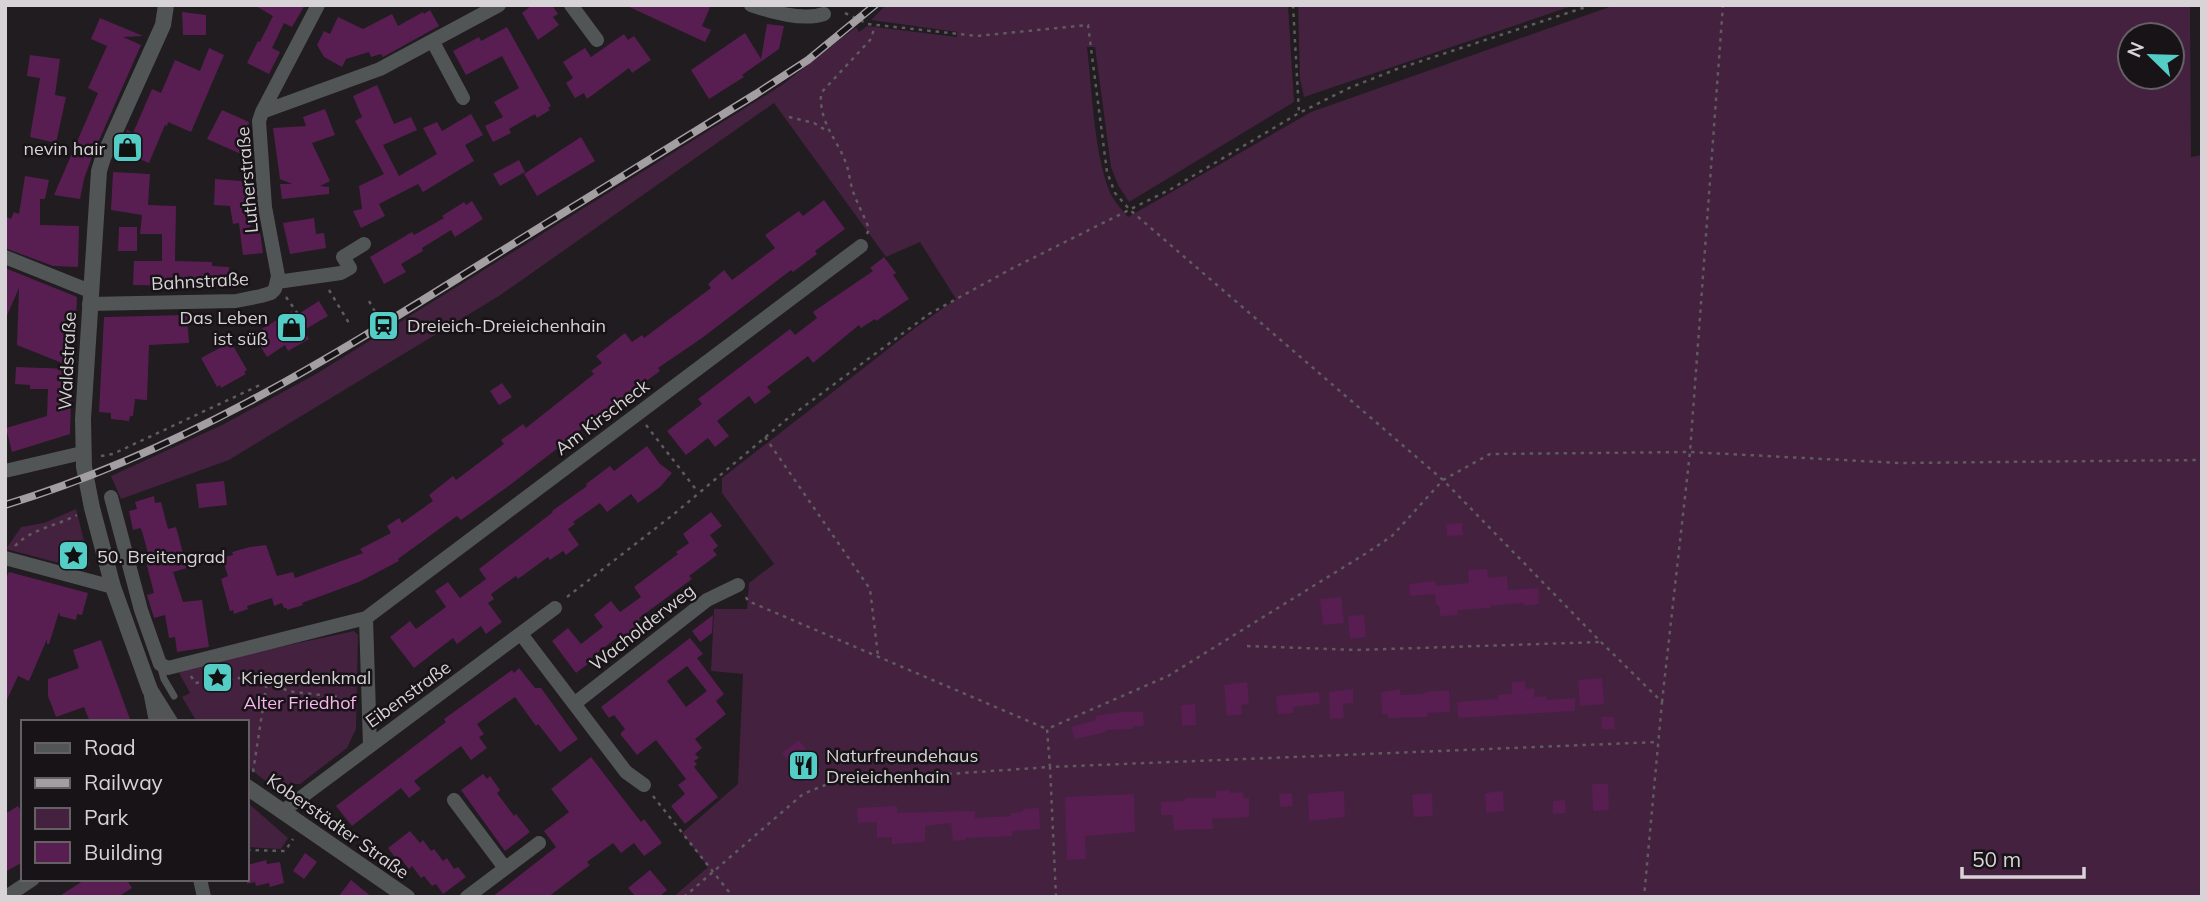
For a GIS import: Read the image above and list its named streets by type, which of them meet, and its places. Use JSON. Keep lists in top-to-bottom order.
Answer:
{
  "streets": {
    "street": [
      "Lutherstraße",
      "Bahnstraße",
      "Waldstraße",
      "Am Kirscheck",
      "Wacholderweg",
      "Eibenstraße",
      "Koberstädter Straße"
    ]
  },
  "crossings": [
    ["Lutherstraße", "Bahnstraße"],
    ["Bahnstraße", "Waldstraße"],
    ["Eibenstraße", "Koberstädter Straße"]
  ],
  "parks": ["Alter Friedhof"],
  "places": {
    "shop": ["nevin hair", "Das Leben ist süß"],
    "station": ["Dreieich-Dreieichenhain"],
    "place": ["50. Breitengrad", "Kriegerdenkmal"],
    "restaurant": ["Naturfreundehaus Dreieichenhain"]
  },
  "legend": [
    "Road",
    "Railway",
    "Park",
    "Building"
  ],
  "scale_bar": "50 m",
  "north": "top left"
}
